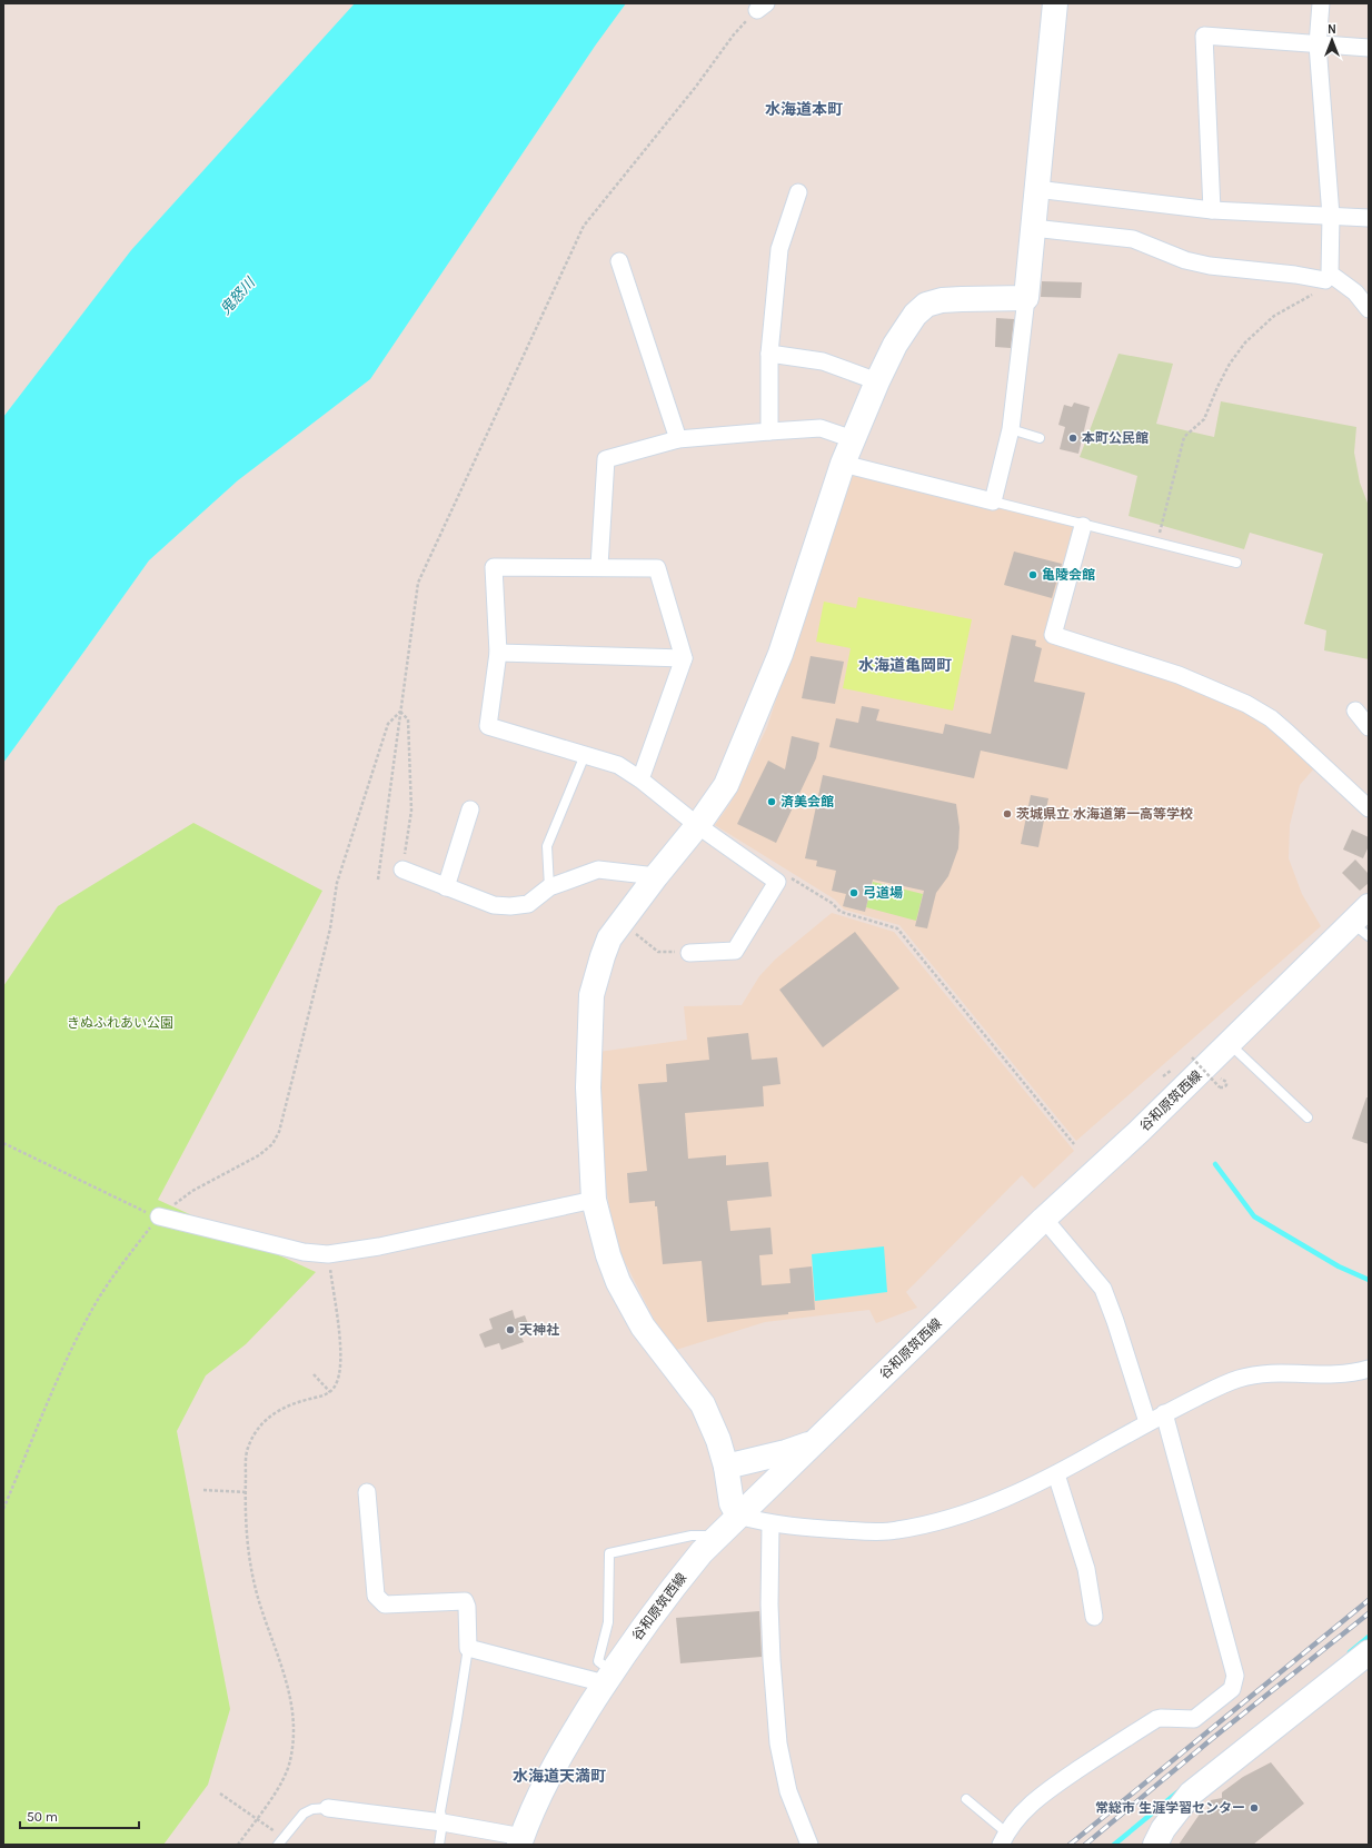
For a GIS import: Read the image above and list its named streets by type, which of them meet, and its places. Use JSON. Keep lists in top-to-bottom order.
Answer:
{
  "streets": {
    "street": ["谷和原筑西線"]
  },
  "districts": ["水海道本町", "水海道亀岡町", "水海道天満町"],
  "water": ["鬼怒川"],
  "parks": ["きぬふれあい公園"],
  "places": [
    "本町公民館",
    "亀陵会館",
    "済美会館",
    "茨城県立 水海道第一高等学校",
    "弓道場",
    "天神社",
    "常総市 生涯学習センター"
  ],
  "scale_bar": "50 m",
  "north": "top"
}
